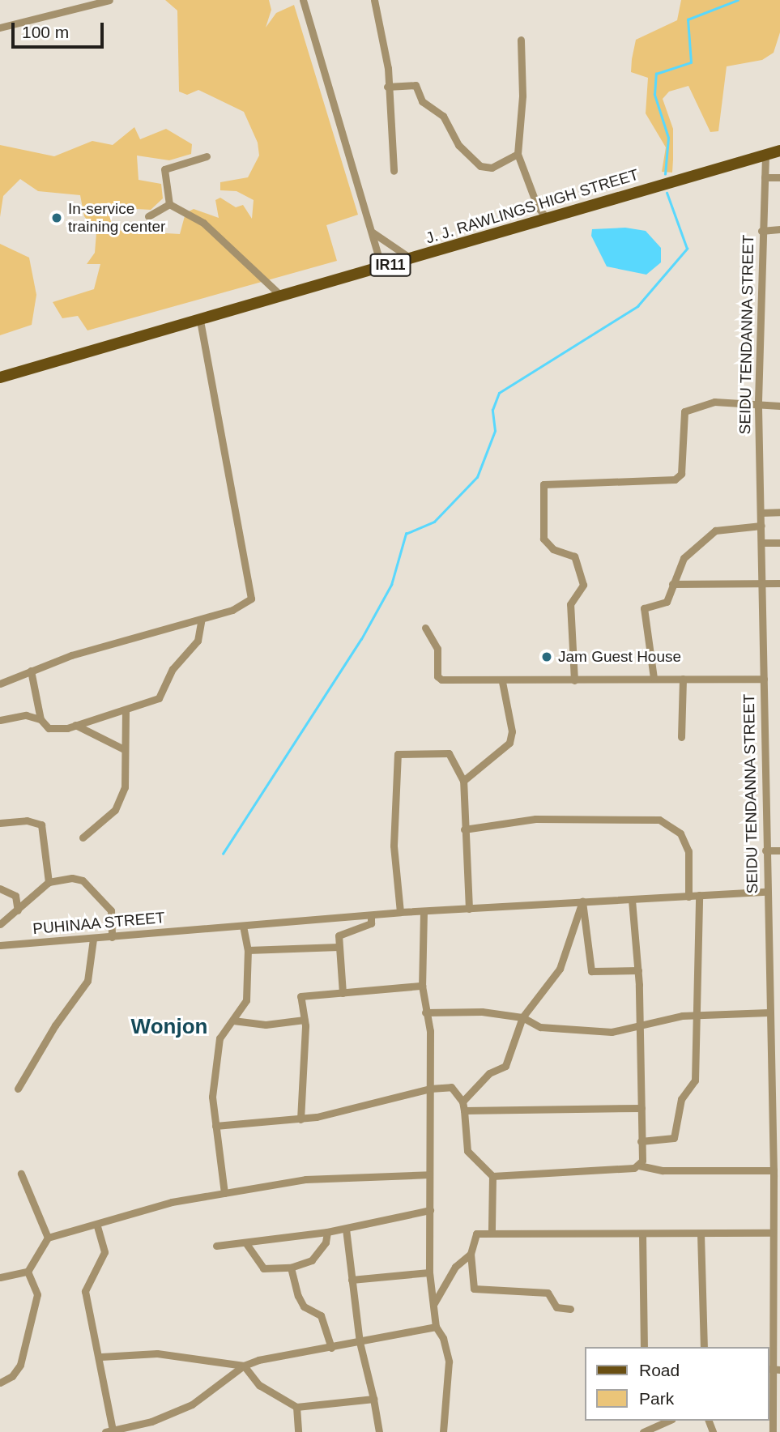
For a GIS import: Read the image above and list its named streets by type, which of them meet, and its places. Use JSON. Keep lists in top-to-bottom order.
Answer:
{
  "streets": {
    "main road": ["J. J. RAWLINGS HIGH STREET", "IR11"],
    "street": ["SEIDU TENDANNA STREET", "PUHINAA STREET"]
  },
  "crossings": [
    ["J. J. RAWLINGS HIGH STREET", "SEIDU TENDANNA STREET"],
    ["SEIDU TENDANNA STREET", "PUHINAA STREET"]
  ],
  "districts": ["Wonjon"],
  "places": ["In-service training center", "Jam Guest House"],
  "legend": ["Road", "Park"],
  "scale_bar": "100 m"
}
